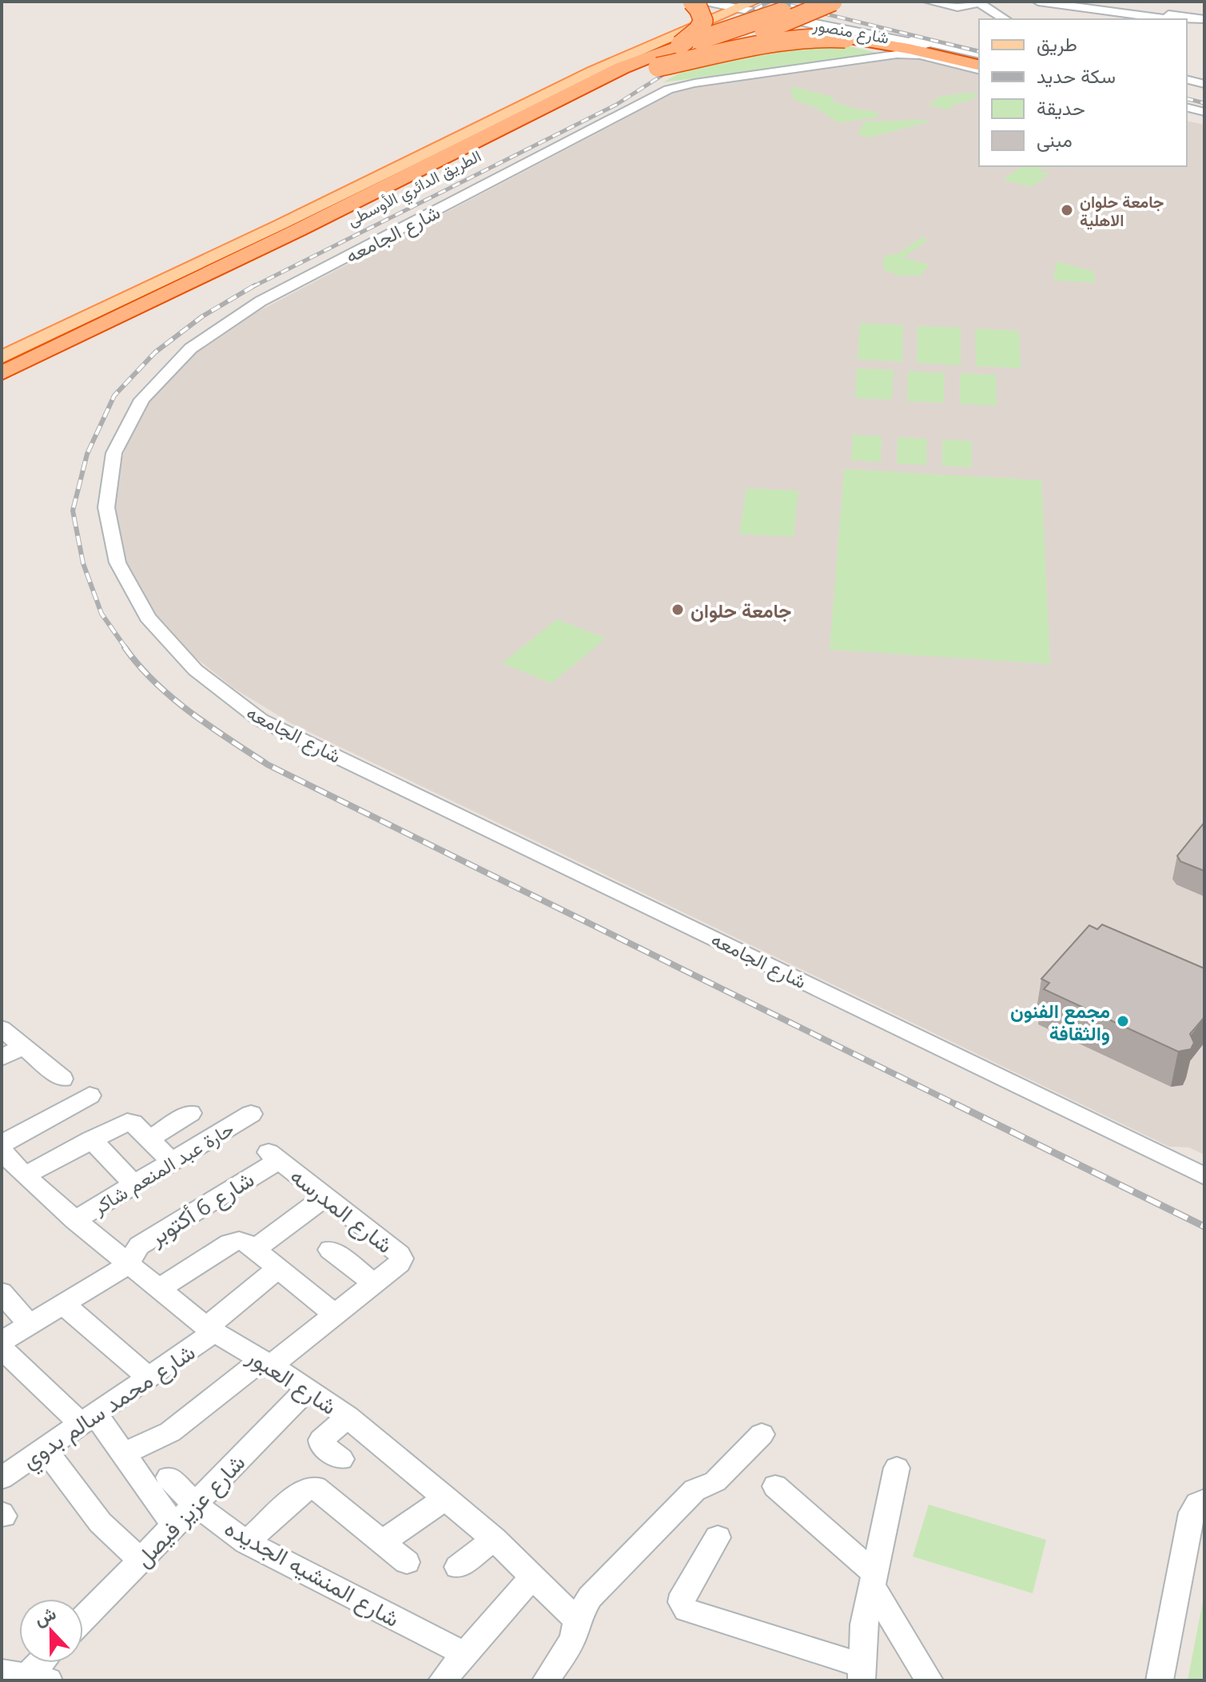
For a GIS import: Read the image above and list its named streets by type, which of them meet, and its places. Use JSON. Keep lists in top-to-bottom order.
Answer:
{
  "streets": {
    "highway": ["الطريق الدائري الأوسطى"],
    "street": [
      "شارع منصور",
      "شارع الجامعه",
      "حارة عبد المنعم شاكر",
      "شارع 6 أكتوبر",
      "شارع المدرسه",
      "شارع العبور",
      "شارع محمد سالم بدوي",
      "شارع عزيز فيصل",
      "شارع المنشيه الجديده"
    ]
  },
  "crossings": [
    ["حارة عبد المنعم شاكر", "شارع العبور"],
    ["شارع 6 أكتوبر", "شارع المدرسه"],
    ["شارع 6 أكتوبر", "شارع العبور"],
    ["شارع المدرسه", "شارع العبور"],
    ["شارع العبور", "شارع محمد سالم بدوي"],
    ["شارع العبور", "شارع عزيز فيصل"],
    ["شارع عزيز فيصل", "شارع المنشيه الجديده"]
  ],
  "places": ["جامعة حلوان الاهلية", "جامعة حلوان", "مجمع الفنون والثقافة"],
  "legend": [
    "طريق",
    "سكة حديد",
    "حديقة",
    "مبنى"
  ],
  "north": "top"
}
